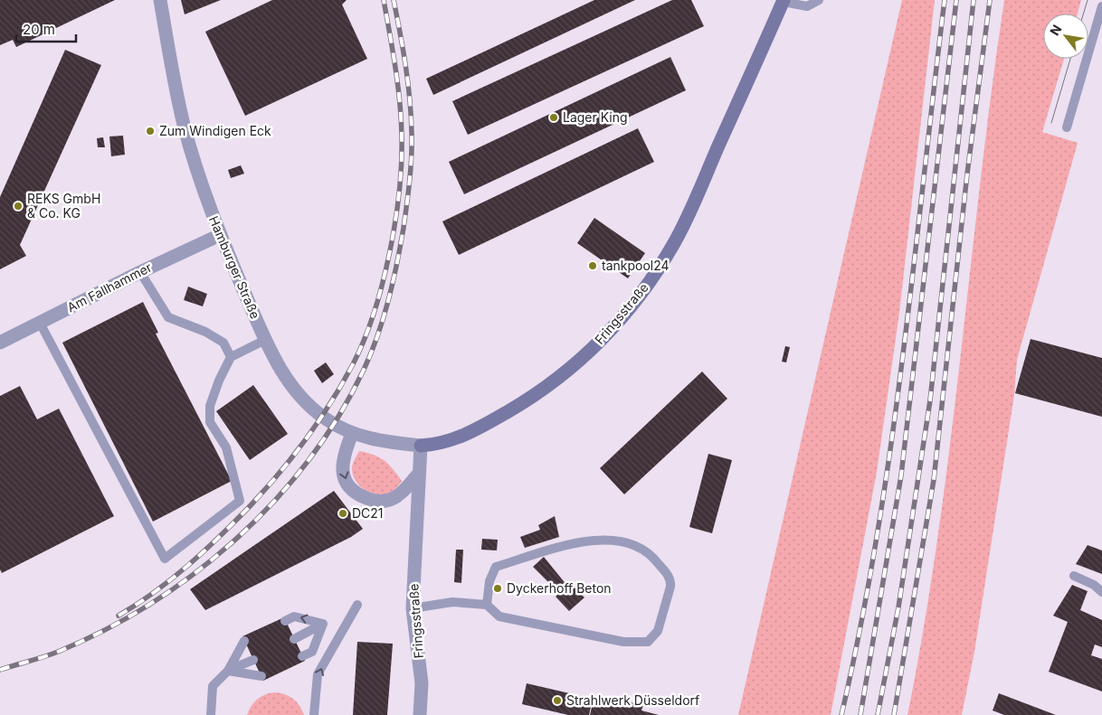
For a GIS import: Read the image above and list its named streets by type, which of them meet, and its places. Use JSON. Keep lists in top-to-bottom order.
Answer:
{
  "streets": {
    "street": ["Hamburger Straße", "Am Fallhammer", "Fringsstraße"]
  },
  "crossings": [
    ["Hamburger Straße", "Am Fallhammer"],
    ["Hamburger Straße", "Fringsstraße"]
  ],
  "places": [
    "Lager King",
    "Zum Windigen Eck",
    "REKS GmbH & Co. KG",
    "tankpool24",
    "DC21",
    "Dyckerhoff Beton",
    "Strahlwerk Düsseldorf"
  ],
  "scale_bar": "20 m",
  "north": "top left"
}
